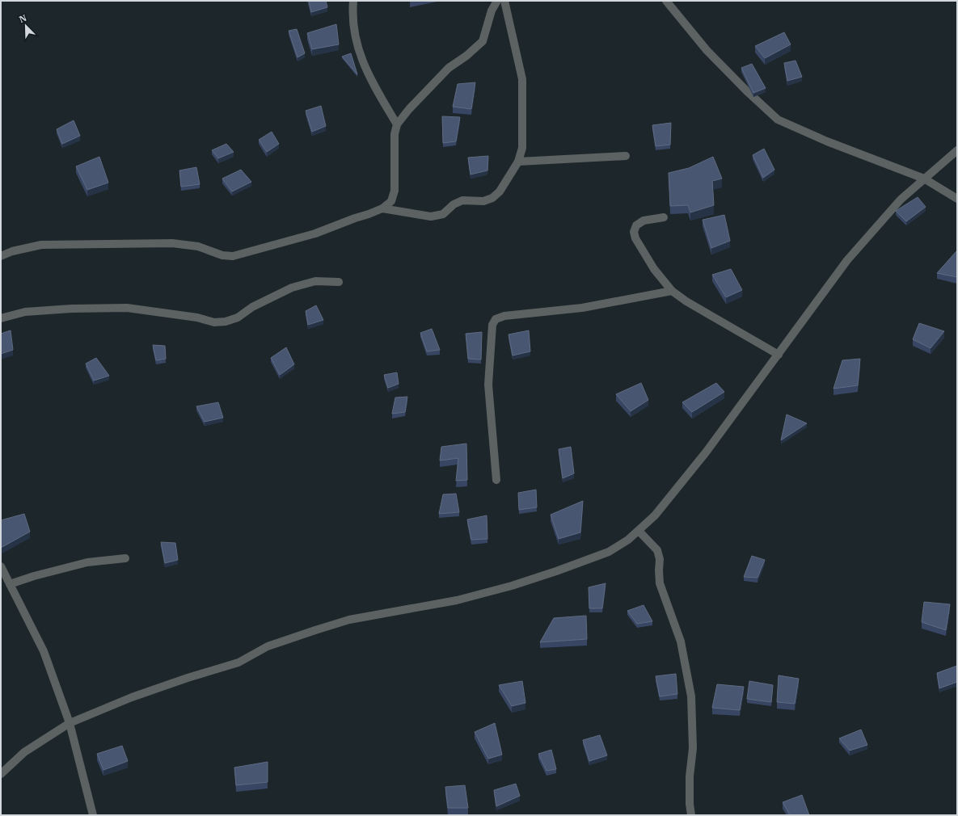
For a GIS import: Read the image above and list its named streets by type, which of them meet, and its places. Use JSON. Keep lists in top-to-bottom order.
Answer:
{
  "north": "top left"
}
